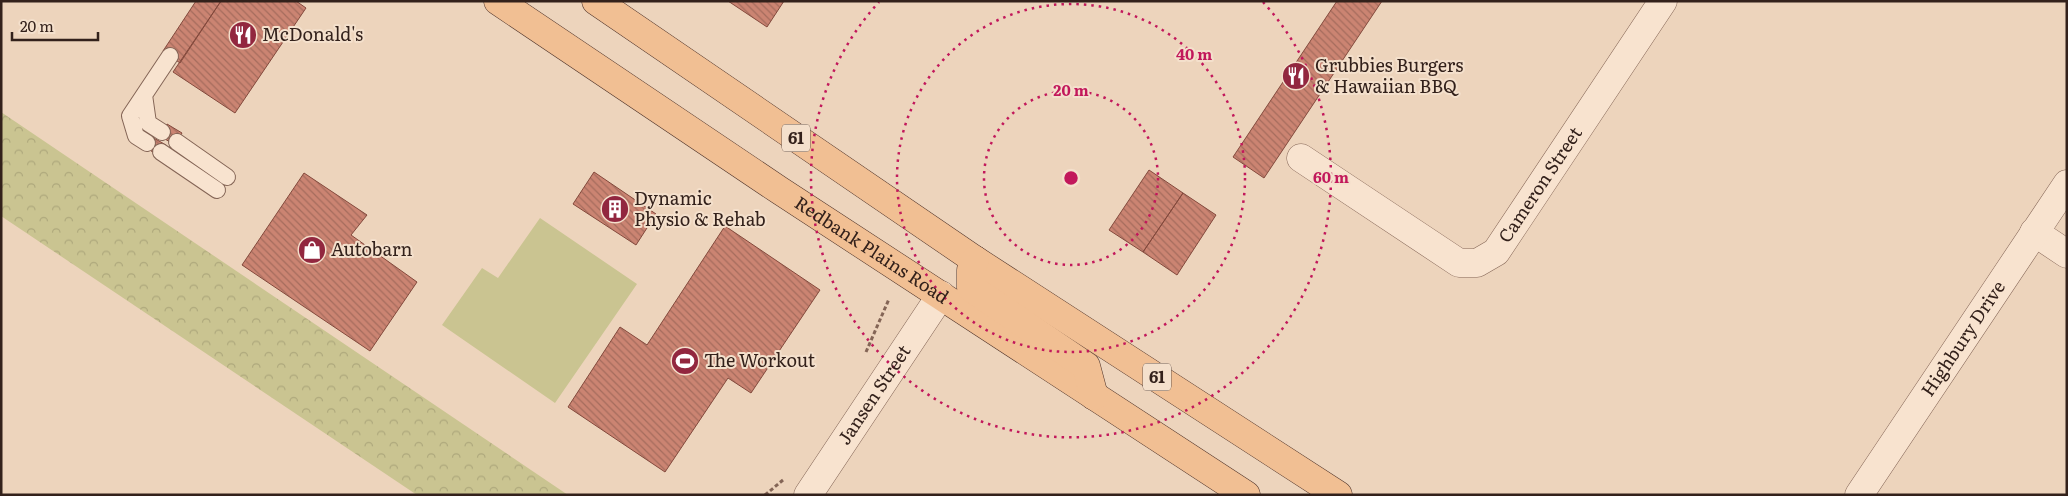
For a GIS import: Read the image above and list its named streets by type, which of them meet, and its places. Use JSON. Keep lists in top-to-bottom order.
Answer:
{
  "streets": {
    "main road": ["61", "Redbank Plains Road"],
    "street": ["Cameron Street", "Highbury Drive", "Jansen Street"]
  },
  "crossings": [
    ["Redbank Plains Road", "Jansen Street"]
  ],
  "places": {
    "restaurant": ["McDonald's", "Grubbies Burgers & Hawaiian BBQ"],
    "building": ["Dynamic Physio & Rehab"],
    "shop": ["Autobarn"],
    "sports": ["The Workout"]
  },
  "scale_bar": "20 m",
  "rings": ["40 m", "20 m", "60 m"]
}
